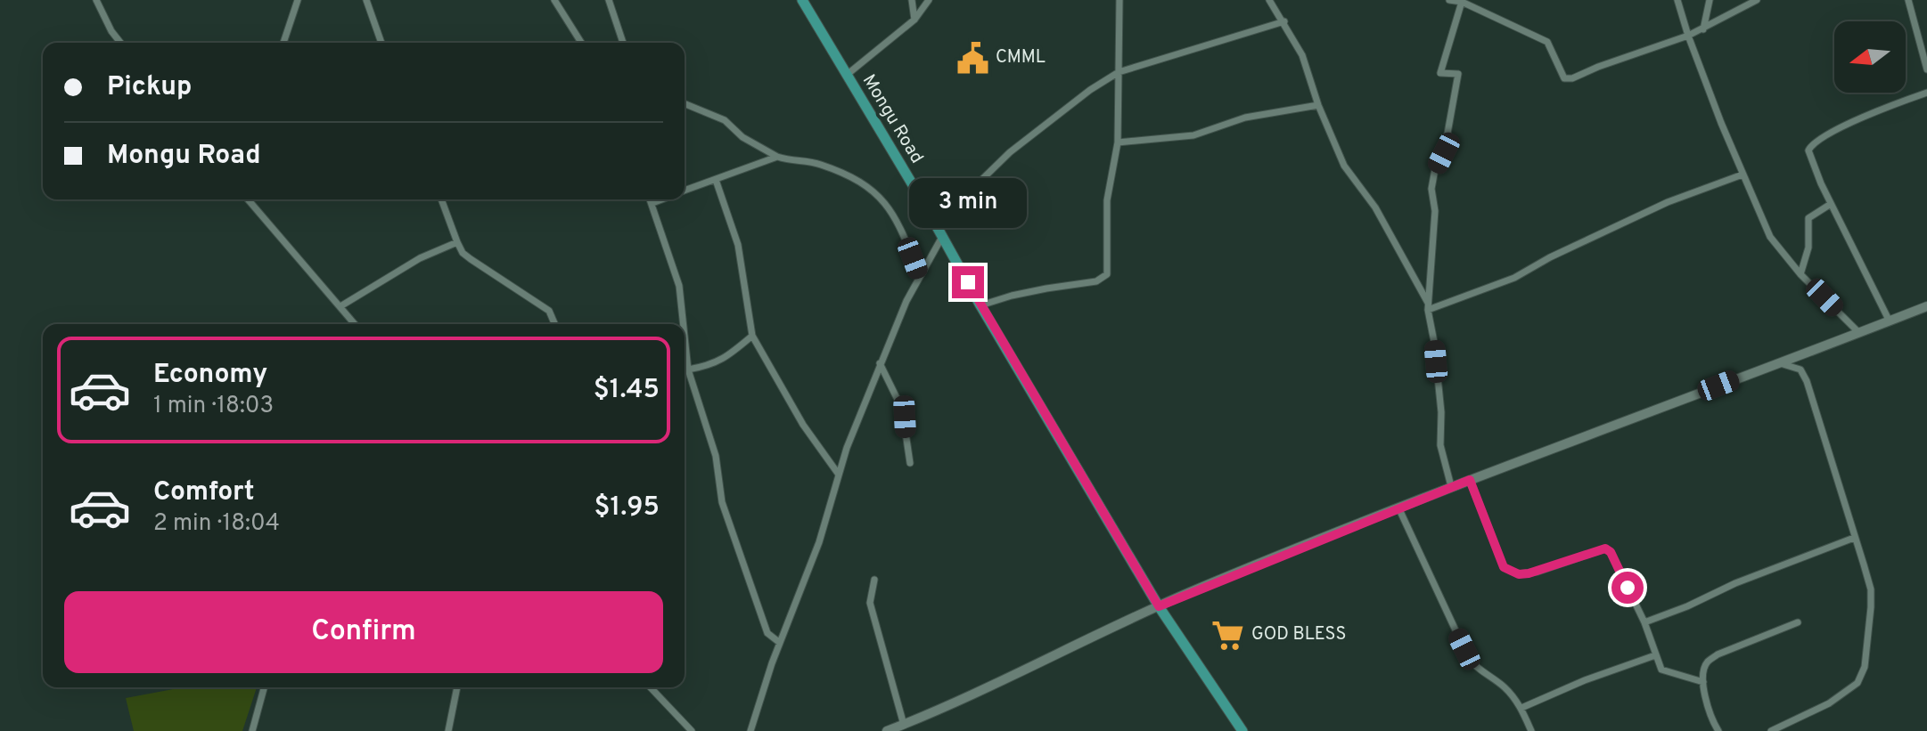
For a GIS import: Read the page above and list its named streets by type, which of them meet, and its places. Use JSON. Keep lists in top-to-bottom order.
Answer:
{
  "streets": {
    "main road": ["Mongu Road"]
  },
  "places": {
    "public building": ["CMML"],
    "supermarket": ["GOD BLESS"]
  },
  "north": "left",
  "page": {
    "banner": ["Pickup", "Mongu Road"],
    "bubble": "3 min",
    "list": [
      {
        "name": "Economy",
        "note": "1 min · 18:03",
        "value": "$1.45"
      },
      {
        "name": "Comfort",
        "note": "2 min · 18:04",
        "value": "$1.95"
      }
    ],
    "buttons": "Confirm"
  }
}
